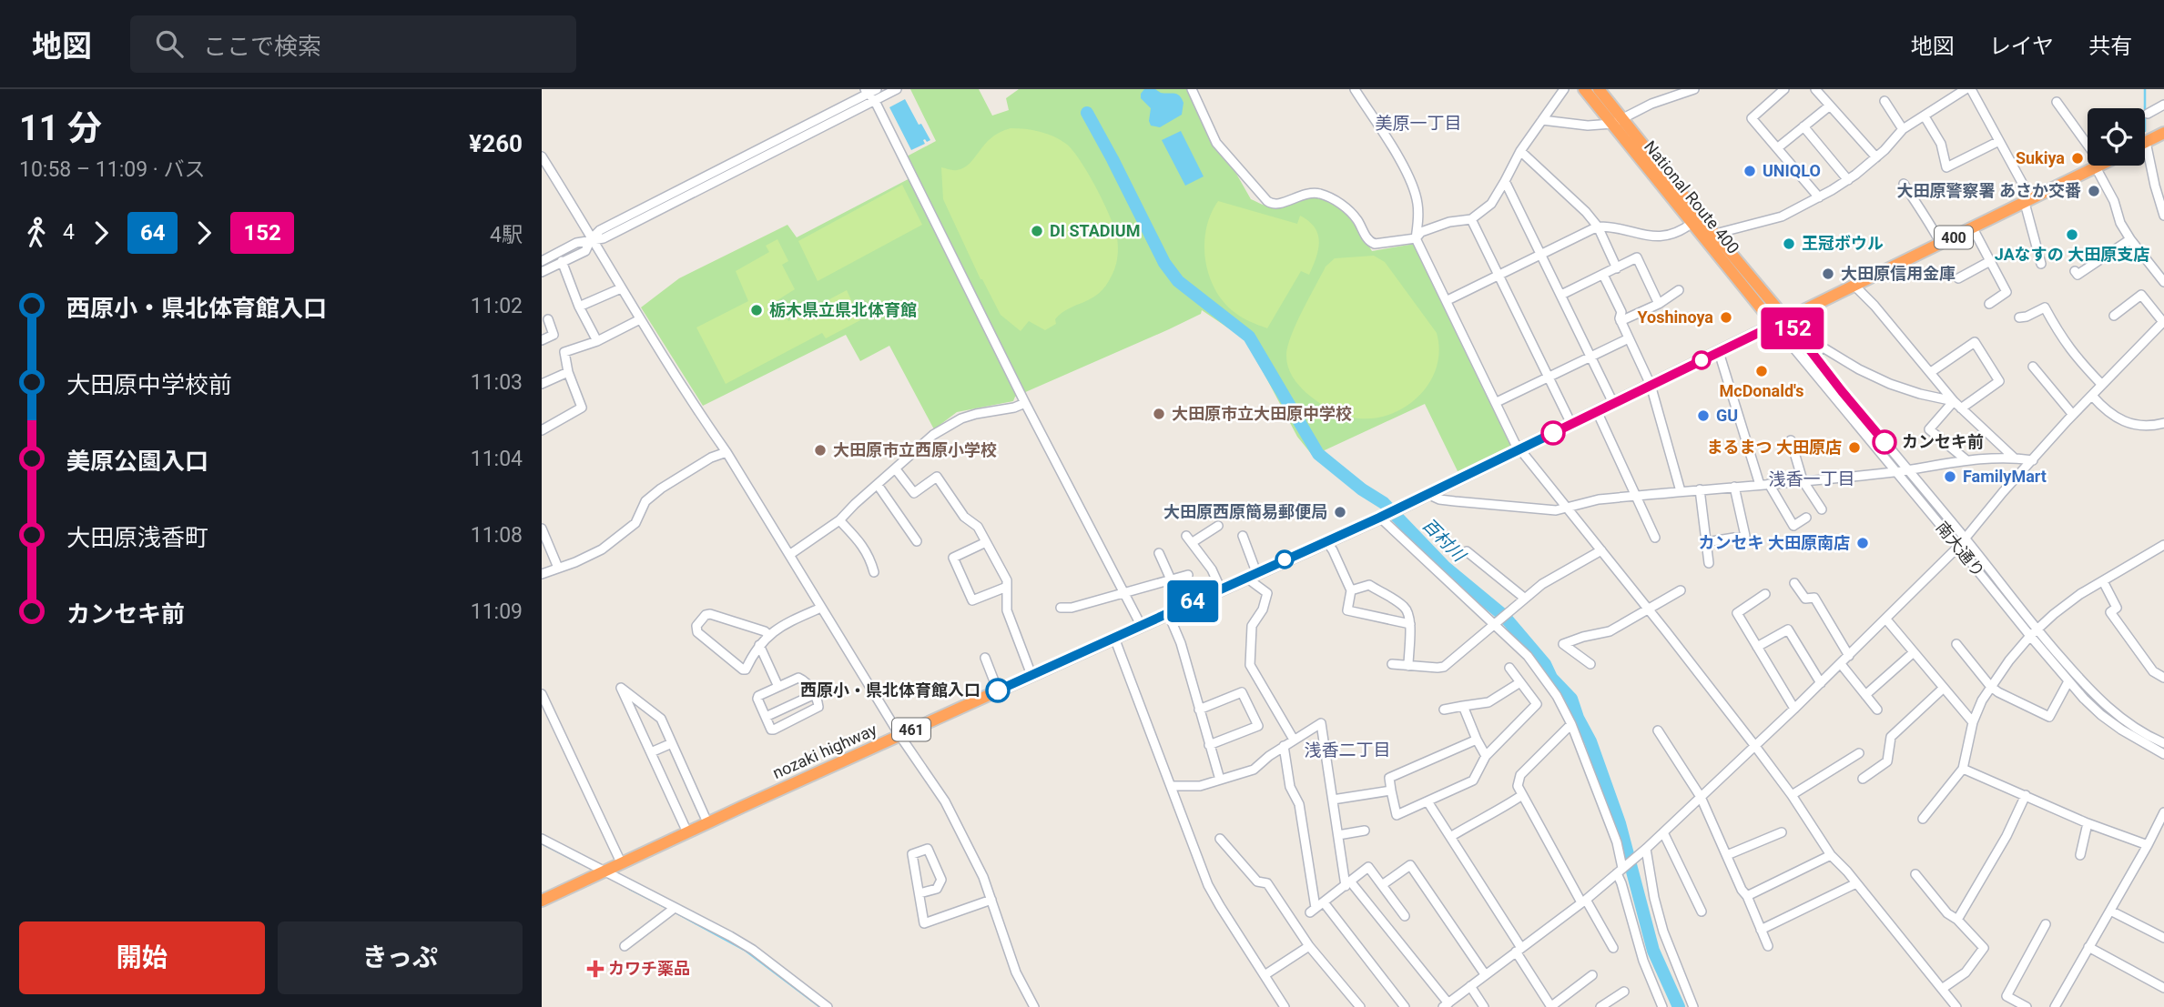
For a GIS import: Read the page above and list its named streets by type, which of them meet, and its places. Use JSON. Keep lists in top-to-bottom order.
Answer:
{
  "streets": {
    "highway": [
      "National Route 400",
      "400",
      "461",
      "nozaki highway"
    ],
    "street": ["南大通り"]
  },
  "crossings": [
    ["National Route 400", "南大通り"],
    ["National Route 400", "nozaki highway"],
    ["南大通り", "nozaki highway"]
  ],
  "districts": ["美原一丁目", "浅香一丁目", "浅香二丁目"],
  "water": ["百村川"],
  "places": {
    "other": [
      "Sukiya",
      "UNIQLO",
      "大田原警察署 あさか交番",
      "DI STADIUM",
      "JAなすの 大田原支店",
      "王冠ボウル",
      "大田原信用金庫",
      "栃木県立県北体育館",
      "Yoshinoya",
      "McDonald's",
      "大田原市立大田原中学校",
      "GU",
      "カンセキ前",
      "まるまつ 大田原店",
      "大田原市立西原小学校",
      "FamilyMart",
      "大田原西原簡易郵便局",
      "カンセキ 大田原南店",
      "西原小・県北体育館入口"
    ],
    "health": ["カワチ薬品"]
  },
  "lines": ["bus line 152", "bus line 64"],
  "page": {
    "header": "地図",
    "search": "ここで検索",
    "nav": ["地図", "レイヤ", "共有"],
    "heading": ["11 分", "10:58 – 11:09 · バス", "¥260"],
    "on_map": ["64", "152"],
    "legs": [
      "4",
      "64",
      "152",
      "4駅"
    ],
    "list": [
      {
        "name": "西原小・県北体育館入口",
        "value": "11:02"
      },
      {
        "name": "大田原中学校前",
        "value": "11:03"
      },
      {
        "name": "美原公園入口",
        "value": "11:04"
      },
      {
        "name": "大田原浅香町",
        "value": "11:08"
      },
      {
        "name": "カンセキ前",
        "value": "11:09"
      }
    ],
    "buttons": ["開始", "きっぷ"]
  }
}
